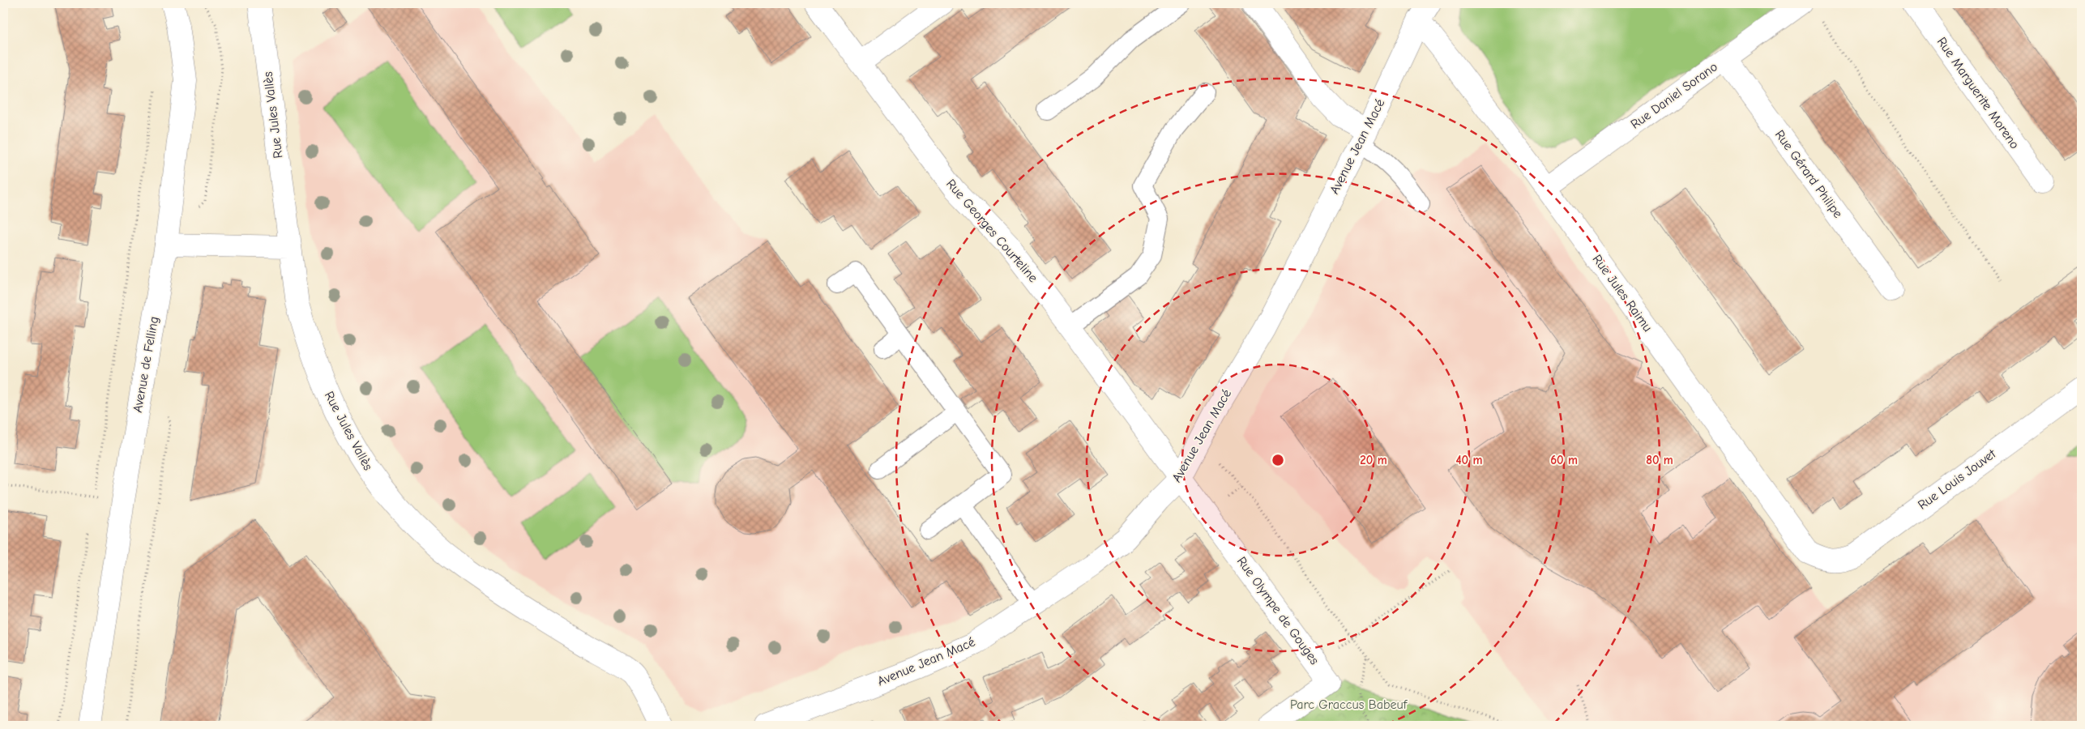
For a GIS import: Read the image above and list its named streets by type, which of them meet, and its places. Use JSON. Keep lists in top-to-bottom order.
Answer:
{
  "streets": {
    "street": [
      "Rue Marguerite Moreno",
      "Rue Daniel Sorano",
      "Rue Jules Vallès",
      "Avenue Jean Macé",
      "Rue Gérard Philipe",
      "Rue Georges Courteline",
      "Rue Jules Raimu",
      "Avenue de Felling",
      "Rue Louis Jouvet",
      "Rue Olympe de Gouges"
    ]
  },
  "crossings": [
    ["Rue Daniel Sorano", "Rue Gérard Philipe"],
    ["Rue Daniel Sorano", "Rue Jules Raimu"],
    ["Avenue Jean Macé", "Rue Georges Courteline"],
    ["Avenue Jean Macé", "Rue Jules Raimu"],
    ["Avenue Jean Macé", "Rue Olympe de Gouges"],
    ["Rue Georges Courteline", "Rue Olympe de Gouges"],
    ["Rue Jules Raimu", "Rue Louis Jouvet"]
  ],
  "parks": ["Parc Graccus Babeuf"],
  "rings": [
    "20 m",
    "40 m",
    "60 m",
    "80 m"
  ]
}
